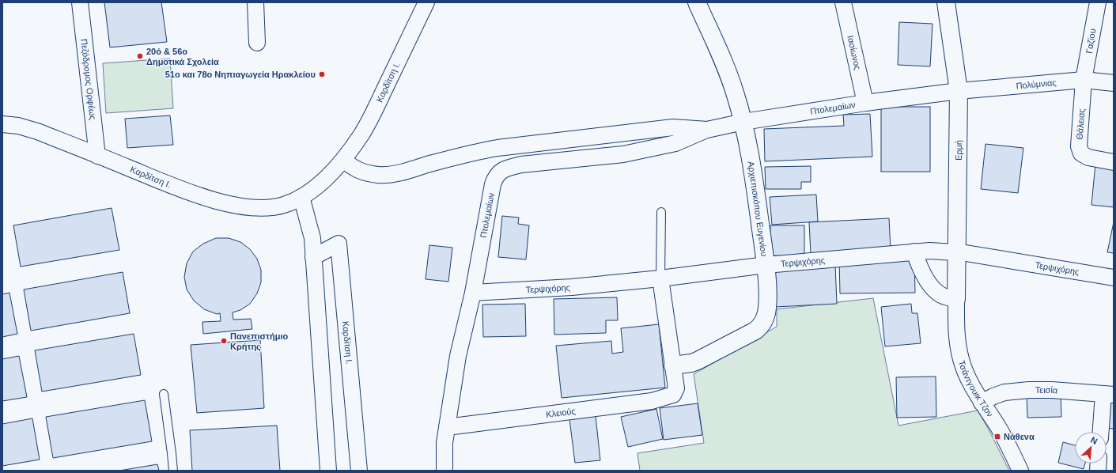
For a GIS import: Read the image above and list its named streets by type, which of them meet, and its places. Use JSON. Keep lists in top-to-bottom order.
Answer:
{
  "streets": {
    "street": [
      "Γαζίου",
      "Ιασίωνος",
      "Πεζόδρομος Ορφέως",
      "Καρδίτση Ι.",
      "Πολύμνιας",
      "Πτολεμαίων",
      "Θάλειας",
      "Ερμή",
      "Αρχιεπισκόπου Ευγενίου",
      "Τερψιχόρης",
      "Τσάντγουικ Τζον",
      "Τεισία",
      "Κλειούς"
    ]
  },
  "crossings": [
    ["Γαζίου", "Πολύμνιας"],
    ["Γαζίου", "Θάλειας"],
    ["Ιασίωνος", "Πτολεμαίων"],
    ["Πεζόδρομος Ορφέως", "Καρδίτση Ι."],
    ["Καρδίτση Ι.", "Πτολεμαίων"],
    ["Πολύμνιας", "Πτολεμαίων"],
    ["Πολύμνιας", "Θάλειας"],
    ["Πολύμνιας", "Ερμή"],
    ["Πτολεμαίων", "Ερμή"],
    ["Πτολεμαίων", "Αρχιεπισκόπου Ευγενίου"],
    ["Πτολεμαίων", "Τερψιχόρης"],
    ["Πτολεμαίων", "Κλειούς"],
    ["Ερμή", "Τερψιχόρης"],
    ["Ερμή", "Τσάντγουικ Τζον"],
    ["Αρχιεπισκόπου Ευγενίου", "Τερψιχόρης"],
    ["Αρχιεπισκόπου Ευγενίου", "Κλειούς"],
    ["Τσάντγουικ Τζον", "Τεισία"]
  ],
  "places": {
    "other": ["20ό & 56ο Δημοτικά Σχολεία", "51ο και 78ο Νηπιαγωγεία Ηρακλείου", "Πανεπιστήμιο Κρήτης"],
    "transit": ["Νάθενα"]
  },
  "north": "top right"
}
